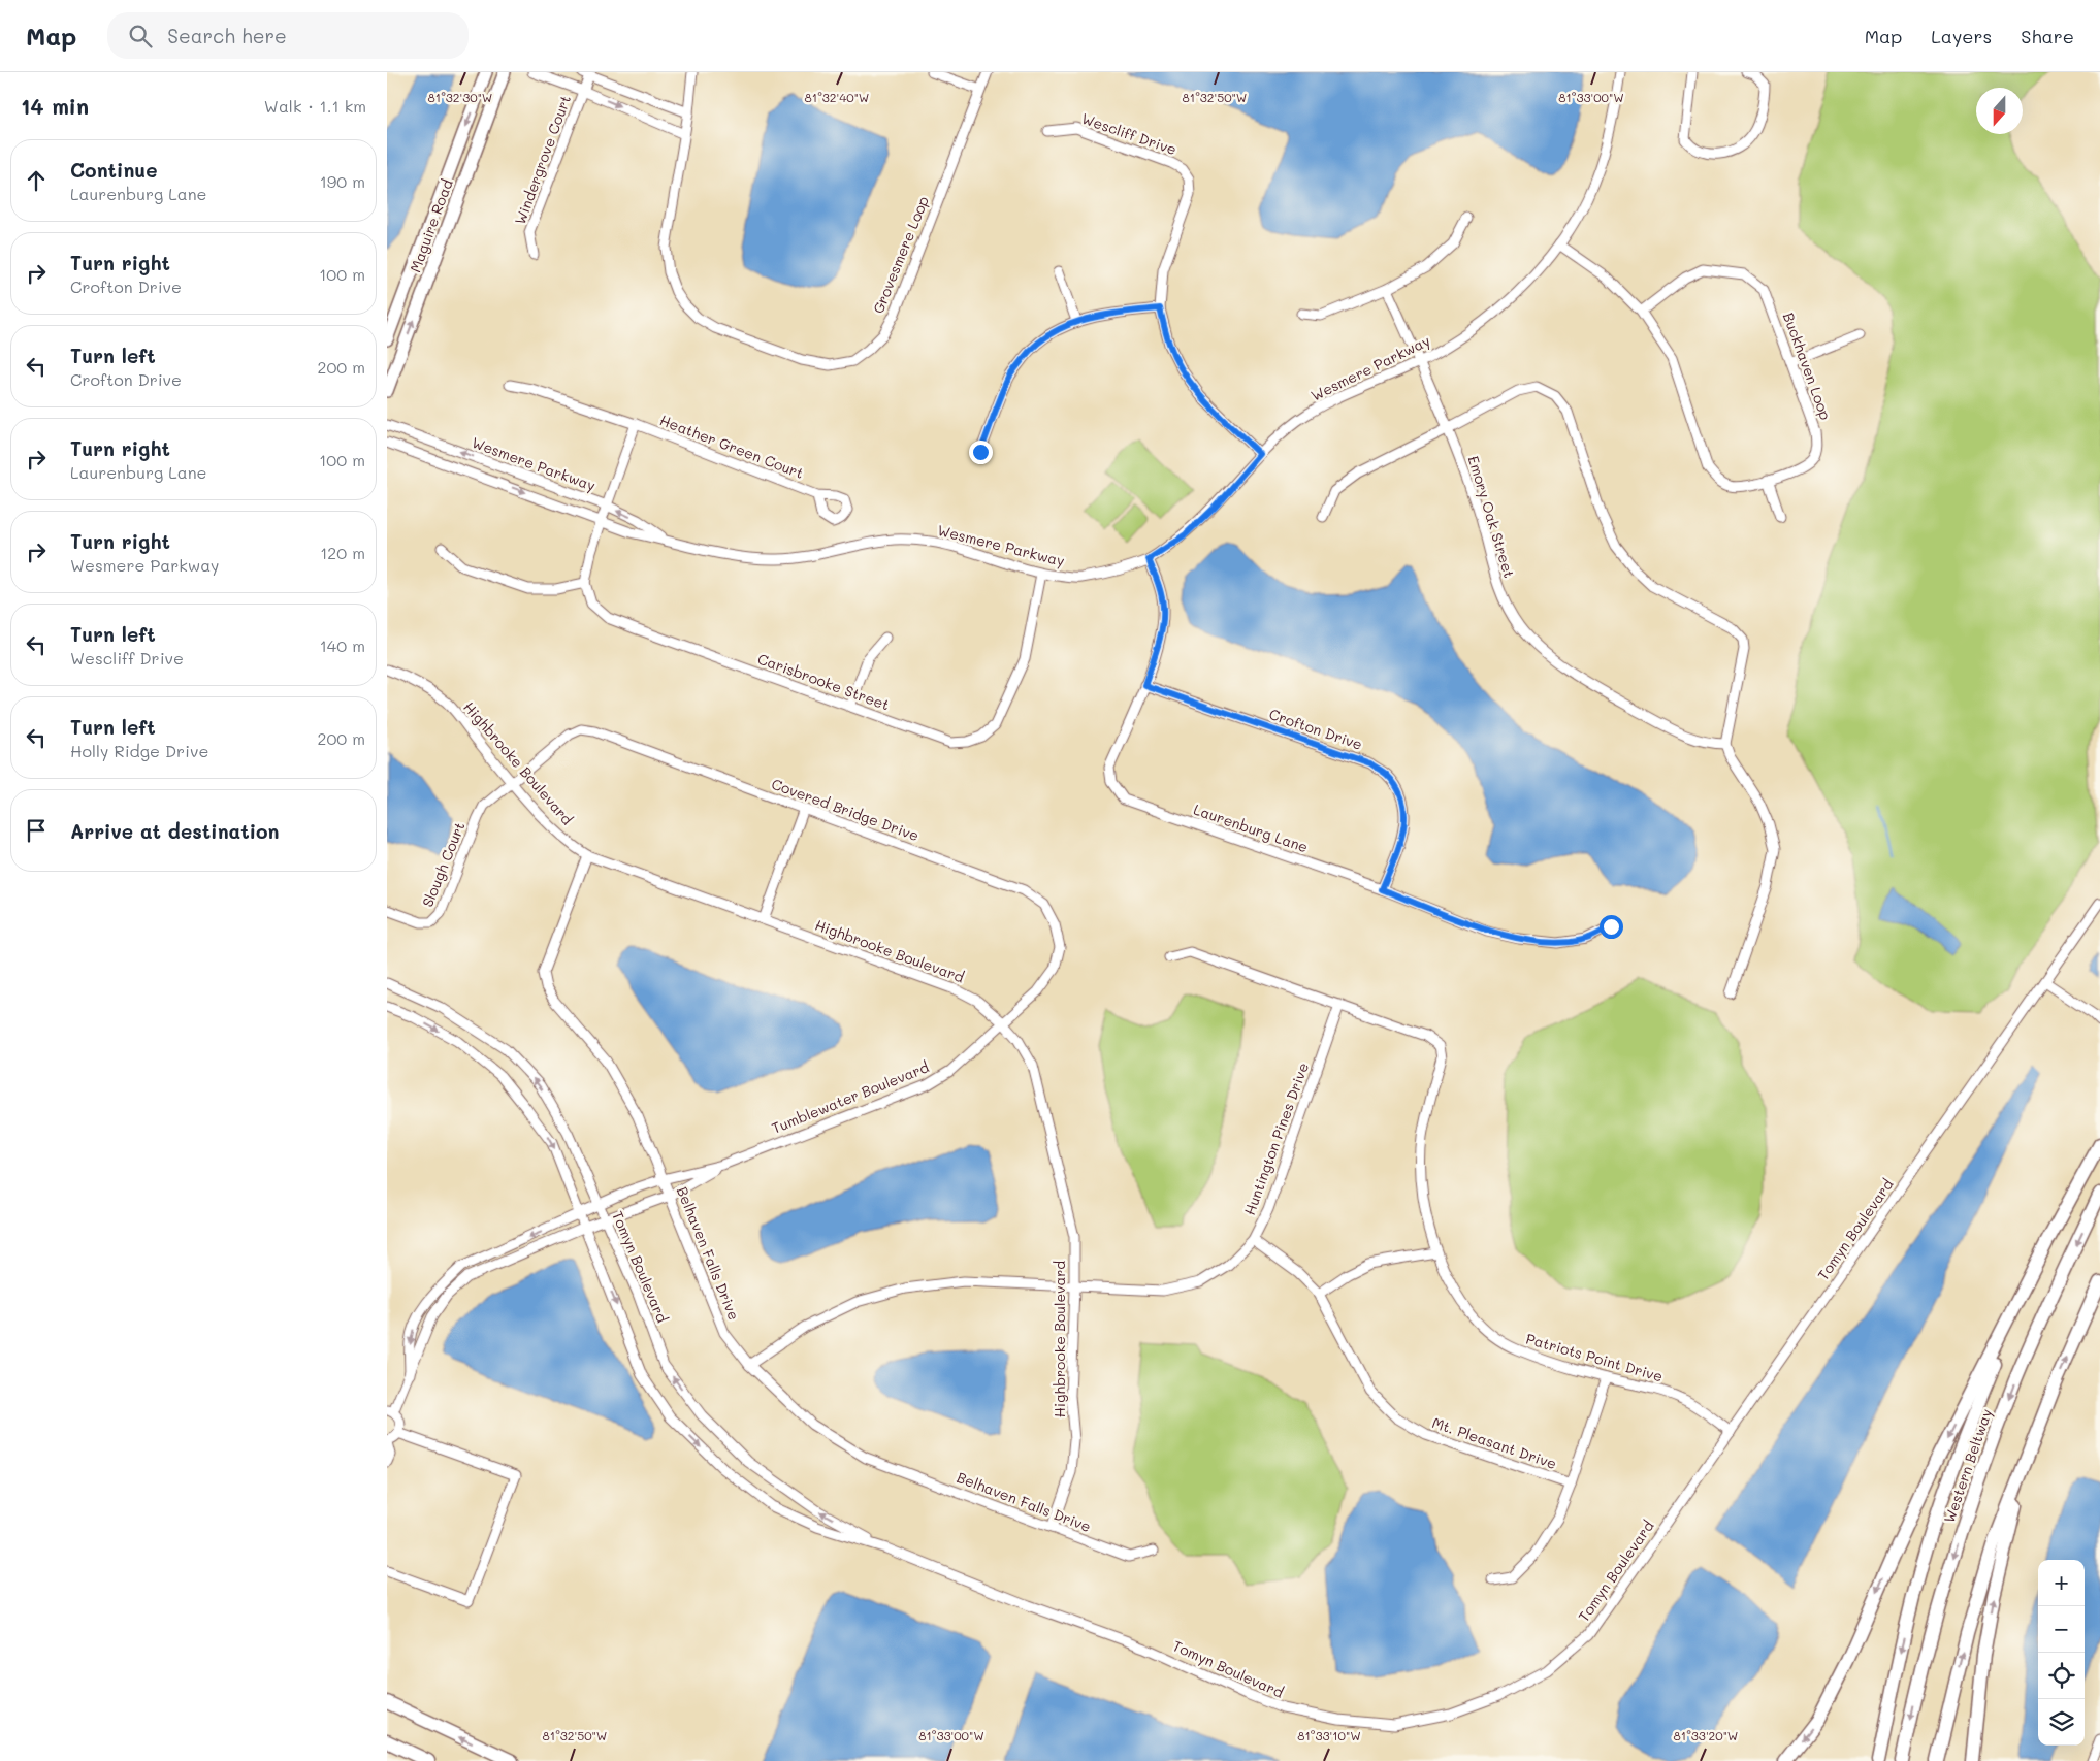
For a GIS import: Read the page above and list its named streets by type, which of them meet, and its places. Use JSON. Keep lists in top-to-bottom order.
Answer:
{
  "streets": {
    "highway": ["Western Beltway"],
    "main road": ["Maguire Road"],
    "street": [
      "Wescliff Drive",
      "Windergrove Court",
      "Grovesmere Loop",
      "Buckhaven Loop",
      "Wesmere Parkway",
      "Heather Green Court",
      "Emory Oak Street",
      "Carisbrooke Street",
      "Crofton Drive",
      "Highbrooke Boulevard",
      "Covered Bridge Drive",
      "Laurenburg Lane",
      "Slough Court",
      "Tumblewater Boulevard",
      "Huntington Pines Drive",
      "Tomyn Boulevard",
      "Belhaven Falls Drive",
      "Patriots Point Drive",
      "Mt. Pleasant Drive"
    ]
  },
  "crossings": [
    ["Wescliff Drive", "Wesmere Parkway"],
    ["Buckhaven Loop", "Wesmere Parkway"],
    ["Wesmere Parkway", "Emory Oak Street"],
    ["Wesmere Parkway", "Carisbrooke Street"],
    ["Wesmere Parkway", "Laurenburg Lane"],
    ["Crofton Drive", "Laurenburg Lane"],
    ["Highbrooke Boulevard", "Covered Bridge Drive"],
    ["Highbrooke Boulevard", "Slough Court"],
    ["Highbrooke Boulevard", "Tumblewater Boulevard"],
    ["Highbrooke Boulevard", "Huntington Pines Drive"],
    ["Highbrooke Boulevard", "Belhaven Falls Drive"],
    ["Covered Bridge Drive", "Slough Court"],
    ["Covered Bridge Drive", "Tumblewater Boulevard"],
    ["Tumblewater Boulevard", "Tomyn Boulevard"],
    ["Tumblewater Boulevard", "Belhaven Falls Drive"],
    ["Huntington Pines Drive", "Belhaven Falls Drive"],
    ["Huntington Pines Drive", "Patriots Point Drive"],
    ["Huntington Pines Drive", "Mt. Pleasant Drive"],
    ["Tomyn Boulevard", "Patriots Point Drive"]
  ],
  "north": "bottom",
  "page": {
    "header": "Map",
    "search": "Search here",
    "nav": ["Map", "Layers", "Share"],
    "heading": ["14 min", "Walk · 1.1 km"],
    "list": [
      ["Continue", "Laurenburg Lane", "190 m"],
      ["Turn right", "Crofton Drive", "100 m"],
      ["Turn left", "Crofton Drive", "200 m"],
      ["Turn right", "Laurenburg Lane", "100 m"],
      ["Turn right", "Wesmere Parkway", "120 m"],
      ["Turn left", "Wescliff Drive", "140 m"],
      ["Turn left", "Holly Ridge Drive", "200 m"],
      "Arrive at destination"
    ],
    "map_buttons": ["+", "−"]
  },
  "coordinates": [
    "81°32'30\"W",
    "81°32'40\"W",
    "81°32'50\"W",
    "81°33'00\"W",
    "81°33'10\"W",
    "81°33'20\"W"
  ]
}
